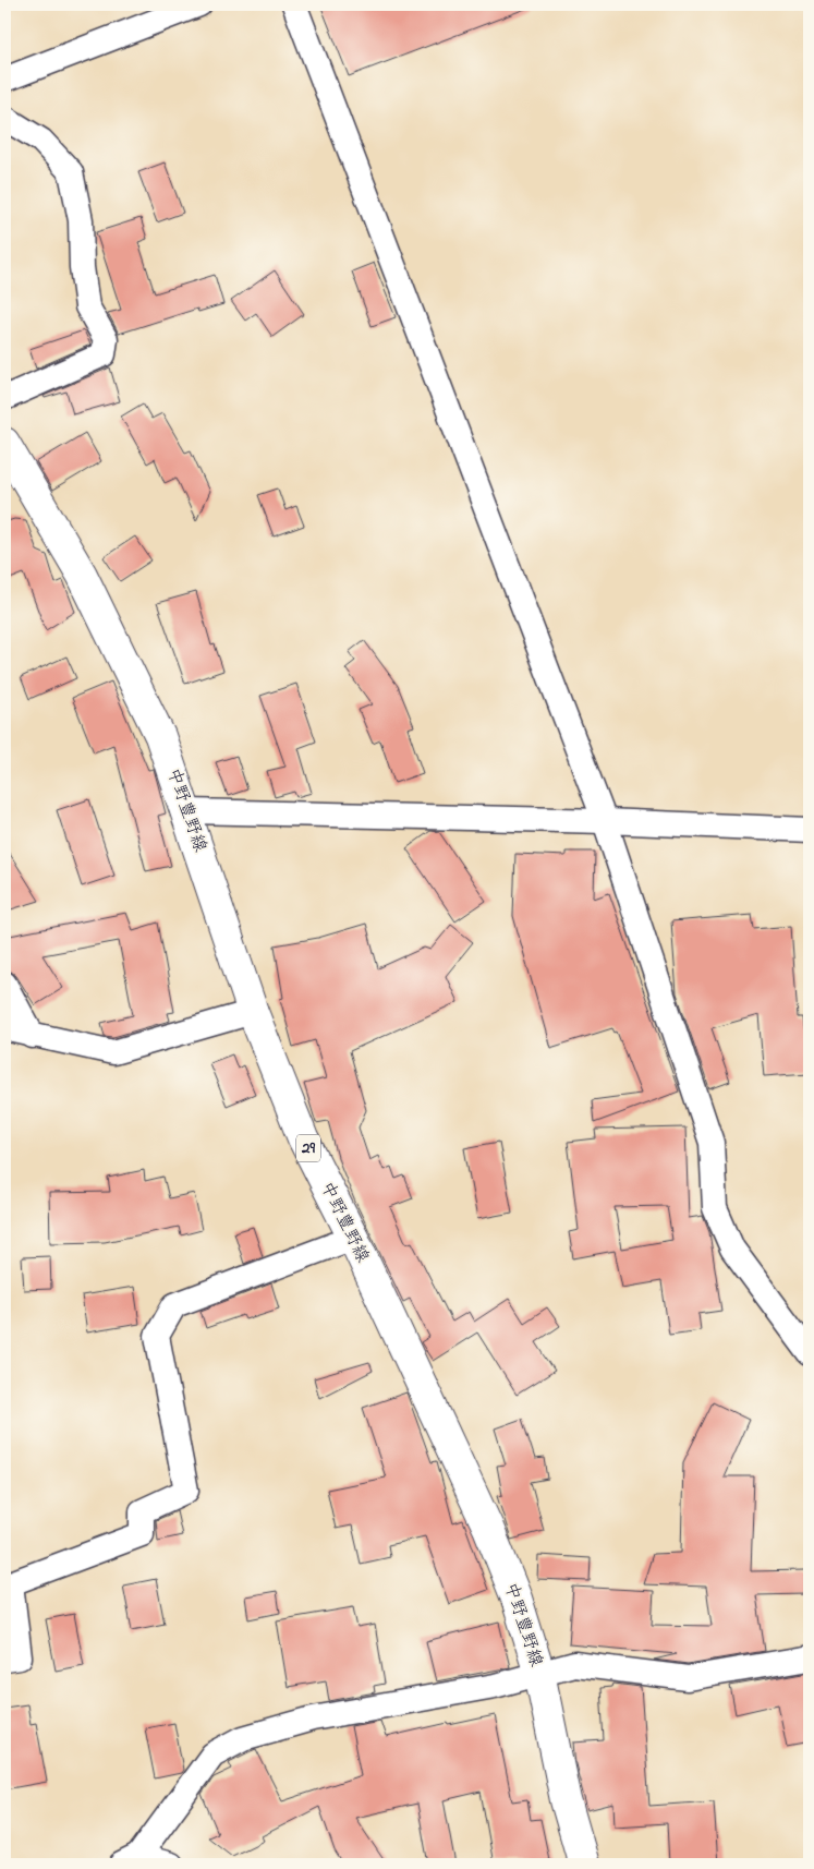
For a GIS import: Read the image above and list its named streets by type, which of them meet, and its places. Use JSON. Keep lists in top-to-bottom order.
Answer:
{
  "streets": {
    "main road": ["中野豊野線", "29"]
  }
}
